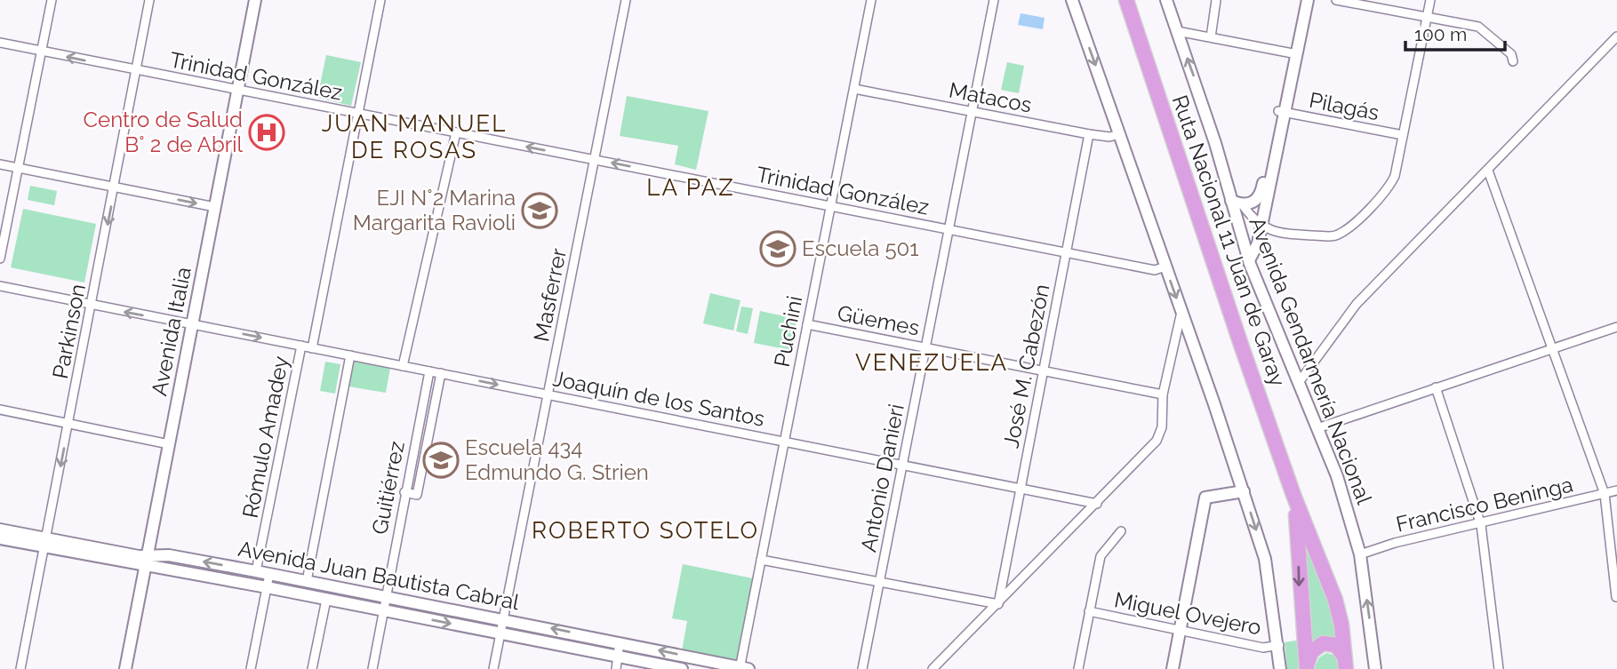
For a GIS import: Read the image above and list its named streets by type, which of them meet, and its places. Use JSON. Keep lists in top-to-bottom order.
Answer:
{
  "streets": {
    "highway": ["Ruta Nacional 11 Juan de Garay"],
    "main road": ["Avenida Italia", "Avenida Gendarmería Nacional", "Avenida Juan Bautista Cabral"],
    "street": [
      "Trinidad González",
      "Matacos",
      "Pilagás",
      "Masferrer",
      "Güemes",
      "Parkinson",
      "Puchini",
      "José M. Cabezón",
      "Joaquín de los Santos",
      "Rómulo Amadey",
      "Antonio Danieri",
      "Guitiérrez",
      "Francisco Beninga",
      "Miguel Ovejero"
    ]
  },
  "crossings": [
    ["Trinidad González", "Masferrer"],
    ["Trinidad González", "Parkinson"],
    ["Trinidad González", "Avenida Italia"],
    ["Trinidad González", "Puchini"],
    ["Trinidad González", "José M. Cabezón"],
    ["Trinidad González", "Rómulo Amadey"],
    ["Trinidad González", "Antonio Danieri"],
    ["Matacos", "Puchini"],
    ["Matacos", "José M. Cabezón"],
    ["Matacos", "Antonio Danieri"],
    ["Masferrer", "Joaquín de los Santos"],
    ["Masferrer", "Avenida Juan Bautista Cabral"],
    ["Güemes", "Puchini"],
    ["Güemes", "José M. Cabezón"],
    ["Güemes", "Antonio Danieri"],
    ["Parkinson", "Joaquín de los Santos"],
    ["Parkinson", "Avenida Juan Bautista Cabral"],
    ["Avenida Italia", "Joaquín de los Santos"],
    ["Avenida Italia", "Avenida Juan Bautista Cabral"],
    ["Puchini", "Joaquín de los Santos"],
    ["Puchini", "Avenida Juan Bautista Cabral"],
    ["Avenida Gendarmería Nacional", "Francisco Beninga"],
    ["José M. Cabezón", "Joaquín de los Santos"],
    ["Joaquín de los Santos", "Rómulo Amadey"],
    ["Joaquín de los Santos", "Antonio Danieri"],
    ["Joaquín de los Santos", "Guitiérrez"],
    ["Rómulo Amadey", "Avenida Juan Bautista Cabral"],
    ["Guitiérrez", "Avenida Juan Bautista Cabral"]
  ],
  "one_way": ["Trinidad González", "Parkinson"],
  "districts": [
    "JUAN MANUEL DE ROSAS",
    "LA PAZ",
    "VENEZUELA",
    "ROBERTO SOTELO"
  ],
  "places": {
    "hospital": ["Centro de Salud B° 2 de Abril"],
    "school or university": ["EJI N°2 Marina Margarita Ravioli", "Escuela 501", "Escuela 434 Edmundo G. Strien"]
  },
  "scale_bar": "100 m"
}
